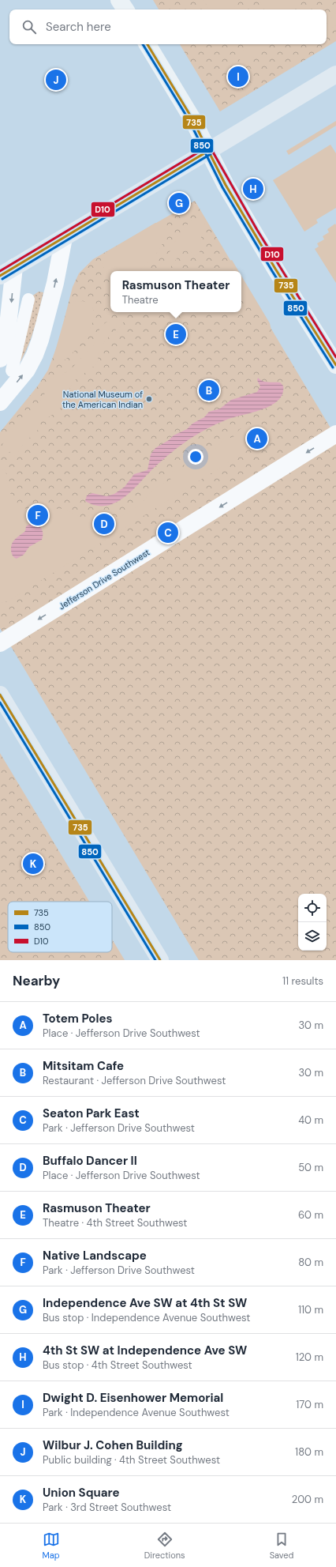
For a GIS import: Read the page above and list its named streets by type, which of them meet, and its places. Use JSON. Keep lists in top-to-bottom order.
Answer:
{
  "streets": {
    "street": ["Jefferson Drive Southwest"]
  },
  "one_way": ["Jefferson Drive Southwest"],
  "places": ["National Museum of the American Indian"],
  "lines": ["transit line 735", "transit line 850", "transit line D10"],
  "legend": ["735", "850", "D10"],
  "page": {
    "search": "Search here",
    "pins": [
      "I",
      "J",
      "H",
      "G",
      "E",
      "B",
      "A",
      "F",
      "D",
      "C",
      "K"
    ],
    "popup": ["Rasmuson Theater", "Theatre"],
    "heading": ["Nearby", "11 results"],
    "list": [
      {
        "mark": "A",
        "name": "Totem Poles",
        "note": "Place · Jefferson Drive Southwest",
        "value": "30 m"
      },
      {
        "mark": "B",
        "name": "Mitsitam Cafe",
        "note": "Restaurant · Jefferson Drive Southwest",
        "value": "30 m"
      },
      {
        "mark": "C",
        "name": "Seaton Park East",
        "note": "Park · Jefferson Drive Southwest",
        "value": "40 m"
      },
      {
        "mark": "D",
        "name": "Buffalo Dancer II",
        "note": "Place · Jefferson Drive Southwest",
        "value": "50 m"
      },
      {
        "mark": "E",
        "name": "Rasmuson Theater",
        "note": "Theatre · 4th Street Southwest",
        "value": "60 m"
      },
      {
        "mark": "F",
        "name": "Native Landscape",
        "note": "Park · Jefferson Drive Southwest",
        "value": "80 m"
      },
      {
        "mark": "G",
        "name": "Independence Ave SW at 4th St SW",
        "note": "Bus stop · Independence Avenue Southwest",
        "value": "110 m"
      },
      {
        "mark": "H",
        "name": "4th St SW at Independence Ave SW",
        "note": "Bus stop · 4th Street Southwest",
        "value": "120 m"
      },
      {
        "mark": "I",
        "name": "Dwight D. Eisenhower Memorial",
        "note": "Park · Independence Avenue Southwest",
        "value": "170 m"
      },
      {
        "mark": "J",
        "name": "Wilbur J. Cohen Building",
        "note": "Public building · 4th Street Southwest",
        "value": "180 m"
      },
      {
        "mark": "K",
        "name": "Union Square",
        "note": "Park · 3rd Street Southwest",
        "value": "200 m"
      }
    ],
    "nav": ["Map", "Directions", "Saved"]
  }
}
